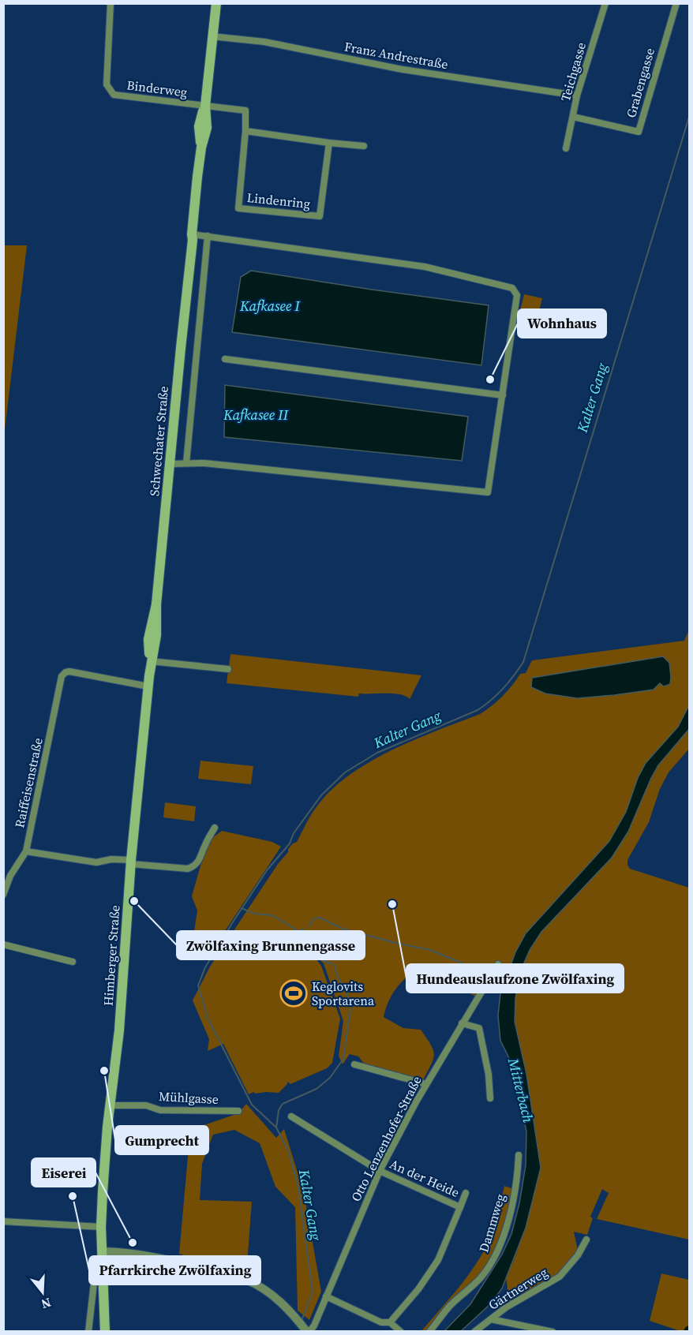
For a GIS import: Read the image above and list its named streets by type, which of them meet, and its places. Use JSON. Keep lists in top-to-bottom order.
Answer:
{
  "streets": {
    "main road": ["Schwechater Straße", "Himberger Straße"],
    "street": [
      "Franz Andrestraße",
      "Teichgasse",
      "Grabengasse",
      "Binderweg",
      "Lindenring",
      "Raiffeisenstraße",
      "Mühlgasse",
      "Otto Lenzenhofer-Straße",
      "An der Heide",
      "Dammweg",
      "Gärtnerweg"
    ]
  },
  "crossings": [
    ["Franz Andrestraße", "Teichgasse"],
    ["Franz Andrestraße", "Schwechater Straße"],
    ["Teichgasse", "Grabengasse"],
    ["Binderweg", "Lindenring"],
    ["Binderweg", "Schwechater Straße"],
    ["Lindenring", "Schwechater Straße"],
    ["Schwechater Straße", "Himberger Straße"],
    ["Raiffeisenstraße", "Himberger Straße"],
    ["Himberger Straße", "Mühlgasse"],
    ["Otto Lenzenhofer-Straße", "An der Heide"]
  ],
  "water": [
    "Kafkasee I",
    "Kalter Gang",
    "Kafkasee II",
    "Mitterbach"
  ],
  "places": {
    "other": [
      "Wohnhaus",
      "Zwölfaxing Brunnengasse",
      "Hundeauslaufzone Zwölfaxing",
      "Gumprecht",
      "Pfarrkirche Zwölfaxing",
      "Eiserei"
    ],
    "sports": ["Keglovits Sportarena"]
  },
  "north": "bottom"
}
